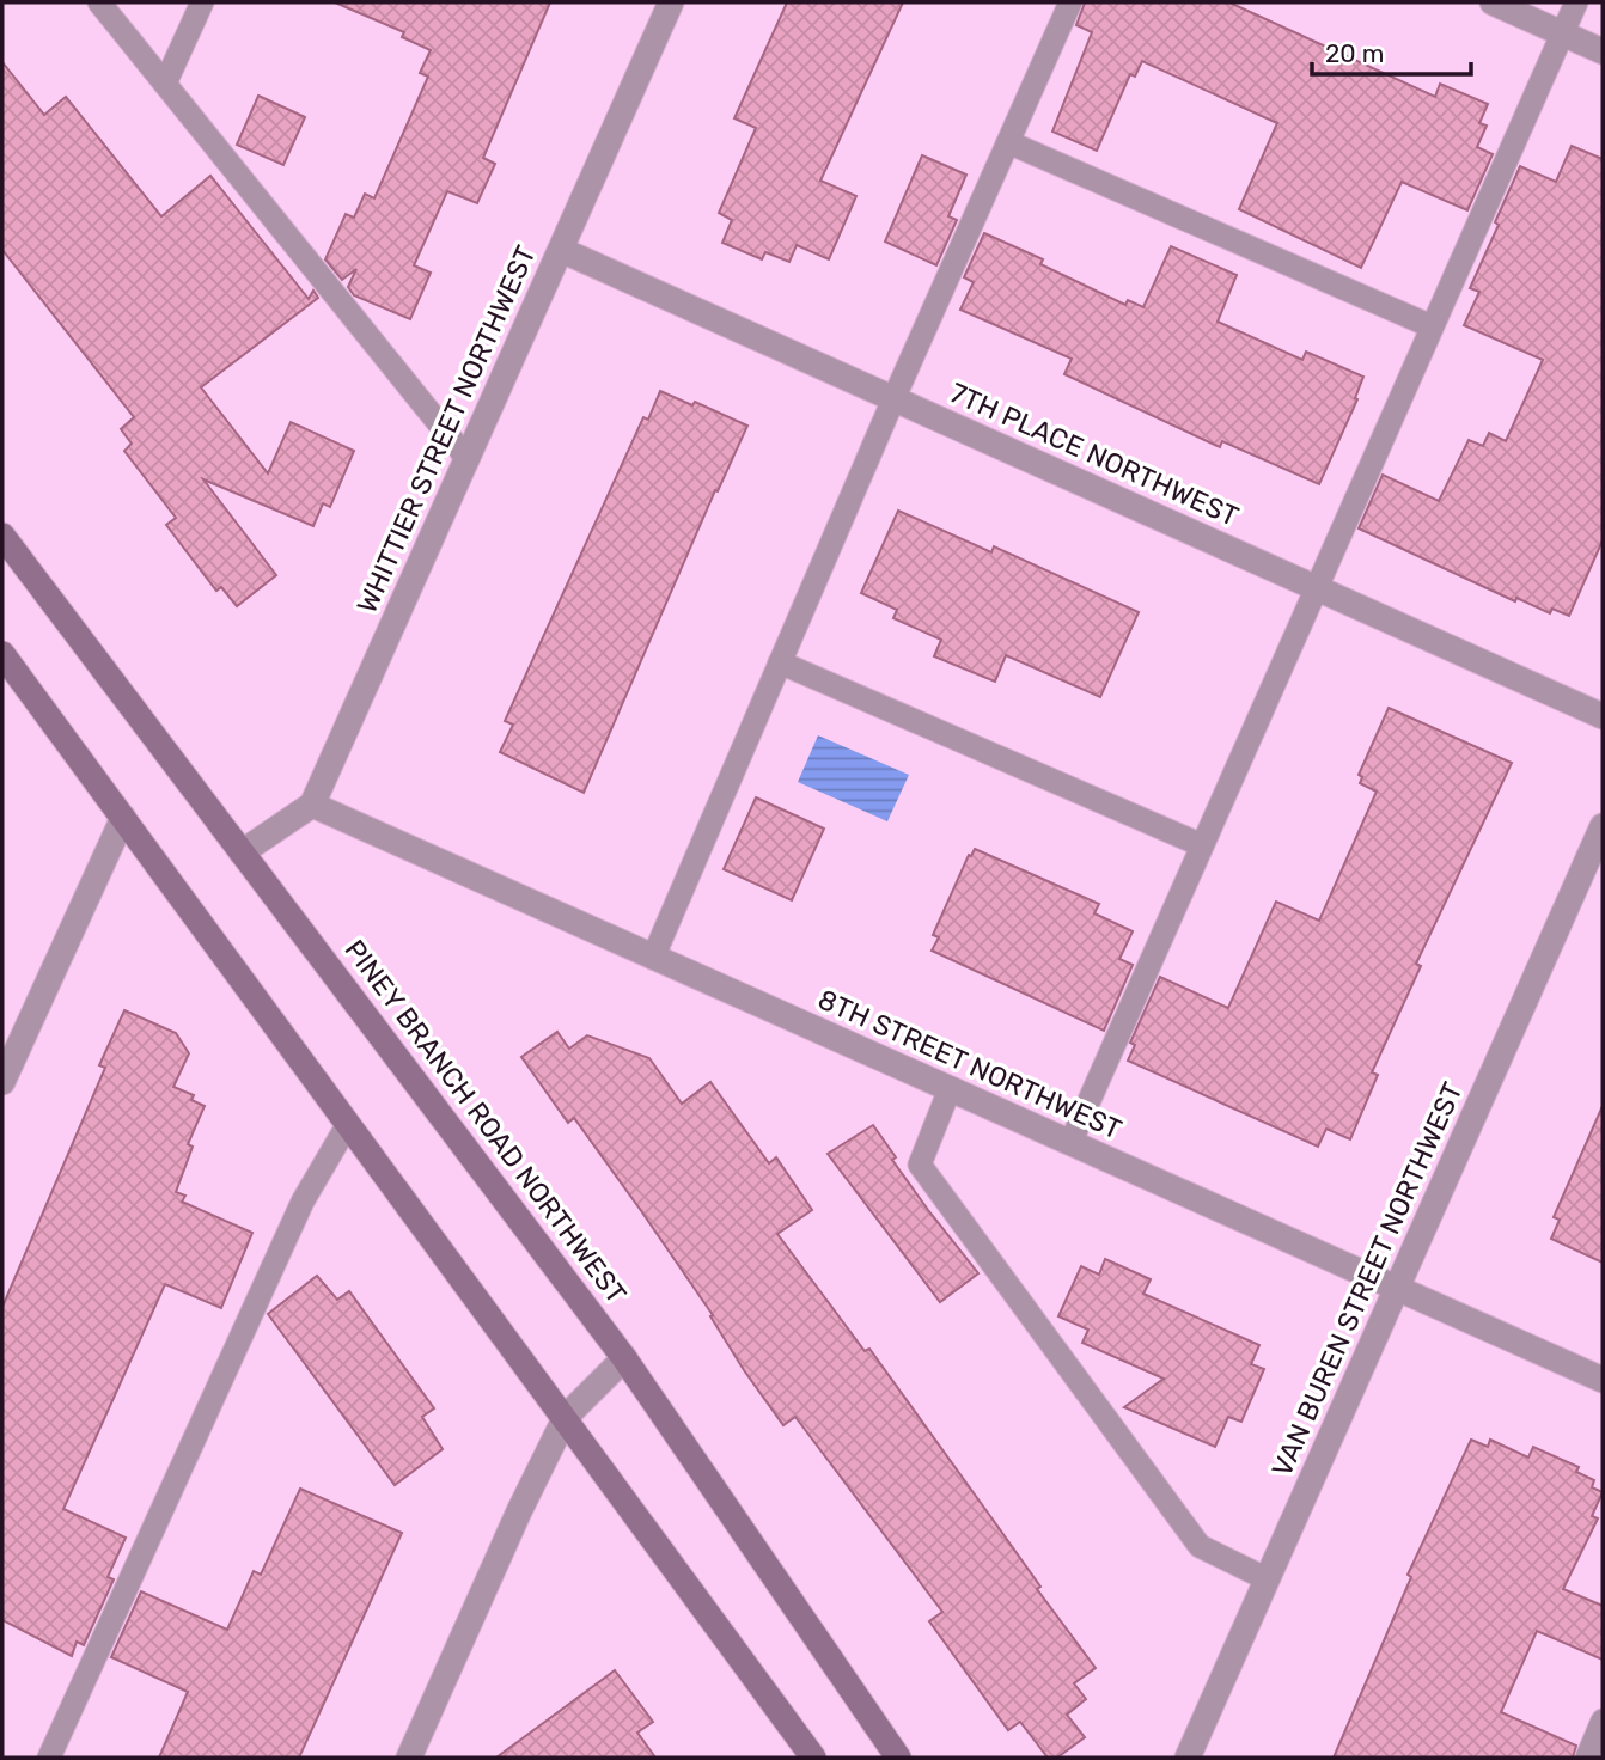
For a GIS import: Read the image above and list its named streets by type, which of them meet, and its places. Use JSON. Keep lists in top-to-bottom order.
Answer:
{
  "streets": {
    "main road": ["PINEY BRANCH ROAD NORTHWEST"],
    "street": [
      "WHITTIER STREET NORTHWEST",
      "7TH PLACE NORTHWEST",
      "8TH STREET NORTHWEST",
      "VAN BUREN STREET NORTHWEST"
    ]
  },
  "crossings": [
    ["WHITTIER STREET NORTHWEST", "7TH PLACE NORTHWEST"],
    ["WHITTIER STREET NORTHWEST", "8TH STREET NORTHWEST"],
    ["8TH STREET NORTHWEST", "VAN BUREN STREET NORTHWEST"]
  ],
  "scale_bar": "20 m"
}
